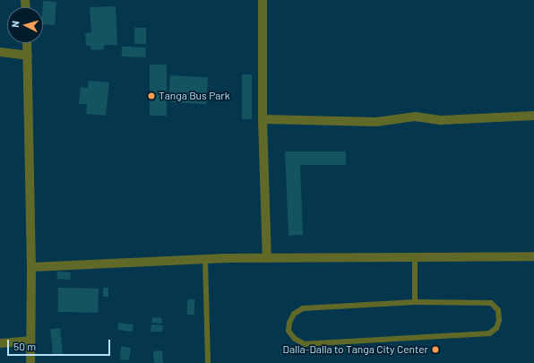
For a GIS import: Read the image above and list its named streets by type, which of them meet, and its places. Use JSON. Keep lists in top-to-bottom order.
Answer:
{
  "places": ["Tanga Bus Park", "Dalla-Dalla to Tanga City Center"],
  "scale_bar": "50 m",
  "north": "left"
}
